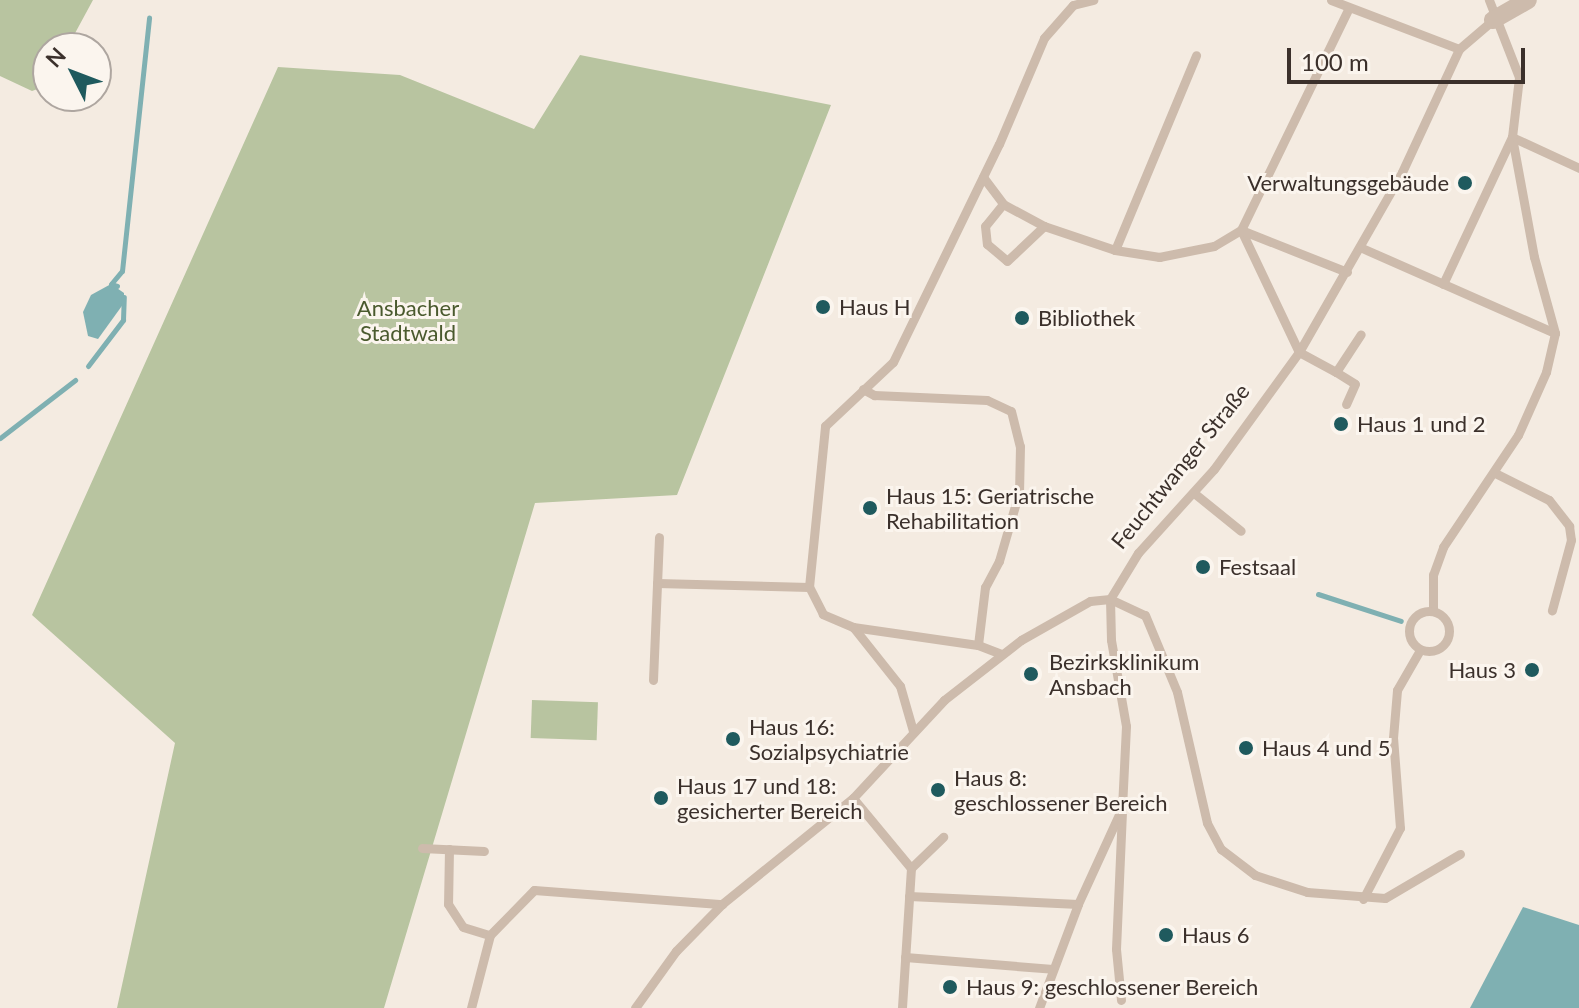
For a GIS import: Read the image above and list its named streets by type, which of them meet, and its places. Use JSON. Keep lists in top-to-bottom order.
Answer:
{
  "streets": {
    "street": ["Feuchtwanger Straße"]
  },
  "parks": ["Ansbacher Stadtwald"],
  "places": [
    "Verwaltungsgebäude",
    "Haus H",
    "Bibliothek",
    "Haus 1 und 2",
    "Haus 15: Geriatrische Rehabilitation",
    "Festsaal",
    "Haus 3",
    "Bezirksklinikum Ansbach",
    "Haus 16: Sozialpsychiatrie",
    "Haus 4 und 5",
    "Haus 8: geschlossener Bereich",
    "Haus 17 und 18: gesicherter Bereich",
    "Haus 6",
    "Haus 9: geschlossener Bereich"
  ],
  "scale_bar": "100 m",
  "north": "top left"
}
